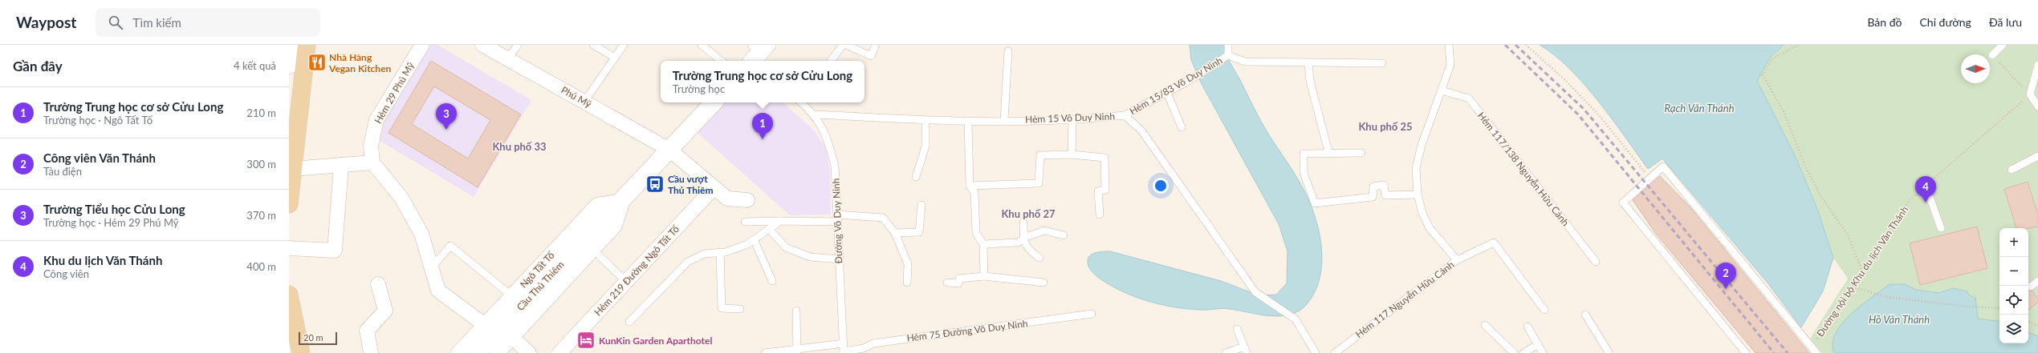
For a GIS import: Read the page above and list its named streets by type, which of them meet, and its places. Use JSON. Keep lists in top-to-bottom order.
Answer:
{
  "streets": {
    "street": [
      "Hẻm 29 Phú Mỹ",
      "Phú Mỹ",
      "Ngô Tất Tố",
      "Hẻm 219 Đường Ngô Tất Tố",
      "Cầu Thủ Thiêm"
    ],
    "lane": [
      "Hẻm 15/83 Võ Duy Ninh",
      "Hẻm 15 Võ Duy Ninh",
      "Hẻm 117/138 Nguyễn Hữu Cảnh",
      "Đường Võ Duy Ninh",
      "Hẻm 117 Nguyễn Hữu Cảnh",
      "Hẻm 75 Đường Võ Duy Ninh"
    ],
    "path": ["Đường nội bộ Khu du lịch Văn Thánh"]
  },
  "crossings": [
    ["Hẻm 15/83 Võ Duy Ninh", "Hẻm 15 Võ Duy Ninh"],
    ["Phú Mỹ", "Hẻm 219 Đường Ngô Tất Tố"],
    ["Hẻm 15 Võ Duy Ninh", "Đường Võ Duy Ninh"],
    ["Hẻm 117/138 Nguyễn Hữu Cảnh", "Hẻm 117 Nguyễn Hữu Cảnh"],
    ["Đường Võ Duy Ninh", "Hẻm 75 Đường Võ Duy Ninh"],
    ["Ngô Tất Tố", "Cầu Thủ Thiêm"]
  ],
  "districts": ["Khu phố 25", "Khu phố 33", "Khu phố 27"],
  "water": ["Rạch Văn Thánh", "Hồ Văn Thánh"],
  "places": {
    "restaurant": ["Nhà Hàng Vegan Kitchen"],
    "bus stop": ["Cầu vượt Thủ Thiêm"],
    "hotel": ["KunKin Garden Aparthotel"]
  },
  "scale_bar": "20 m",
  "north": "right",
  "page": {
    "header": "Waypost",
    "search": "Tìm kiếm",
    "nav": ["Bản đồ", "Chỉ đường", "Đã lưu"],
    "heading": ["Gần đây", "4 kết quả"],
    "popup": ["Trường Trung học cơ sở Cửu Long", "Trường học"],
    "list": [
      {
        "mark": "1",
        "name": "Trường Trung học cơ sở Cửu Long",
        "note": "Trường học · Ngô Tất Tố",
        "value": "210 m"
      },
      {
        "mark": "2",
        "name": "Công viên Văn Thánh",
        "note": "Tàu điện",
        "value": "300 m"
      },
      {
        "mark": "3",
        "name": "Trường Tiểu học Cửu Long",
        "note": "Trường học · Hẻm 29 Phú Mỹ",
        "value": "370 m"
      },
      {
        "mark": "4",
        "name": "Khu du lịch Văn Thánh",
        "note": "Công viên",
        "value": "400 m"
      }
    ],
    "pins": [
      "3",
      "1",
      "4",
      "2"
    ],
    "map_buttons": ["+", "−"],
    "scale": "20 m"
  }
}
